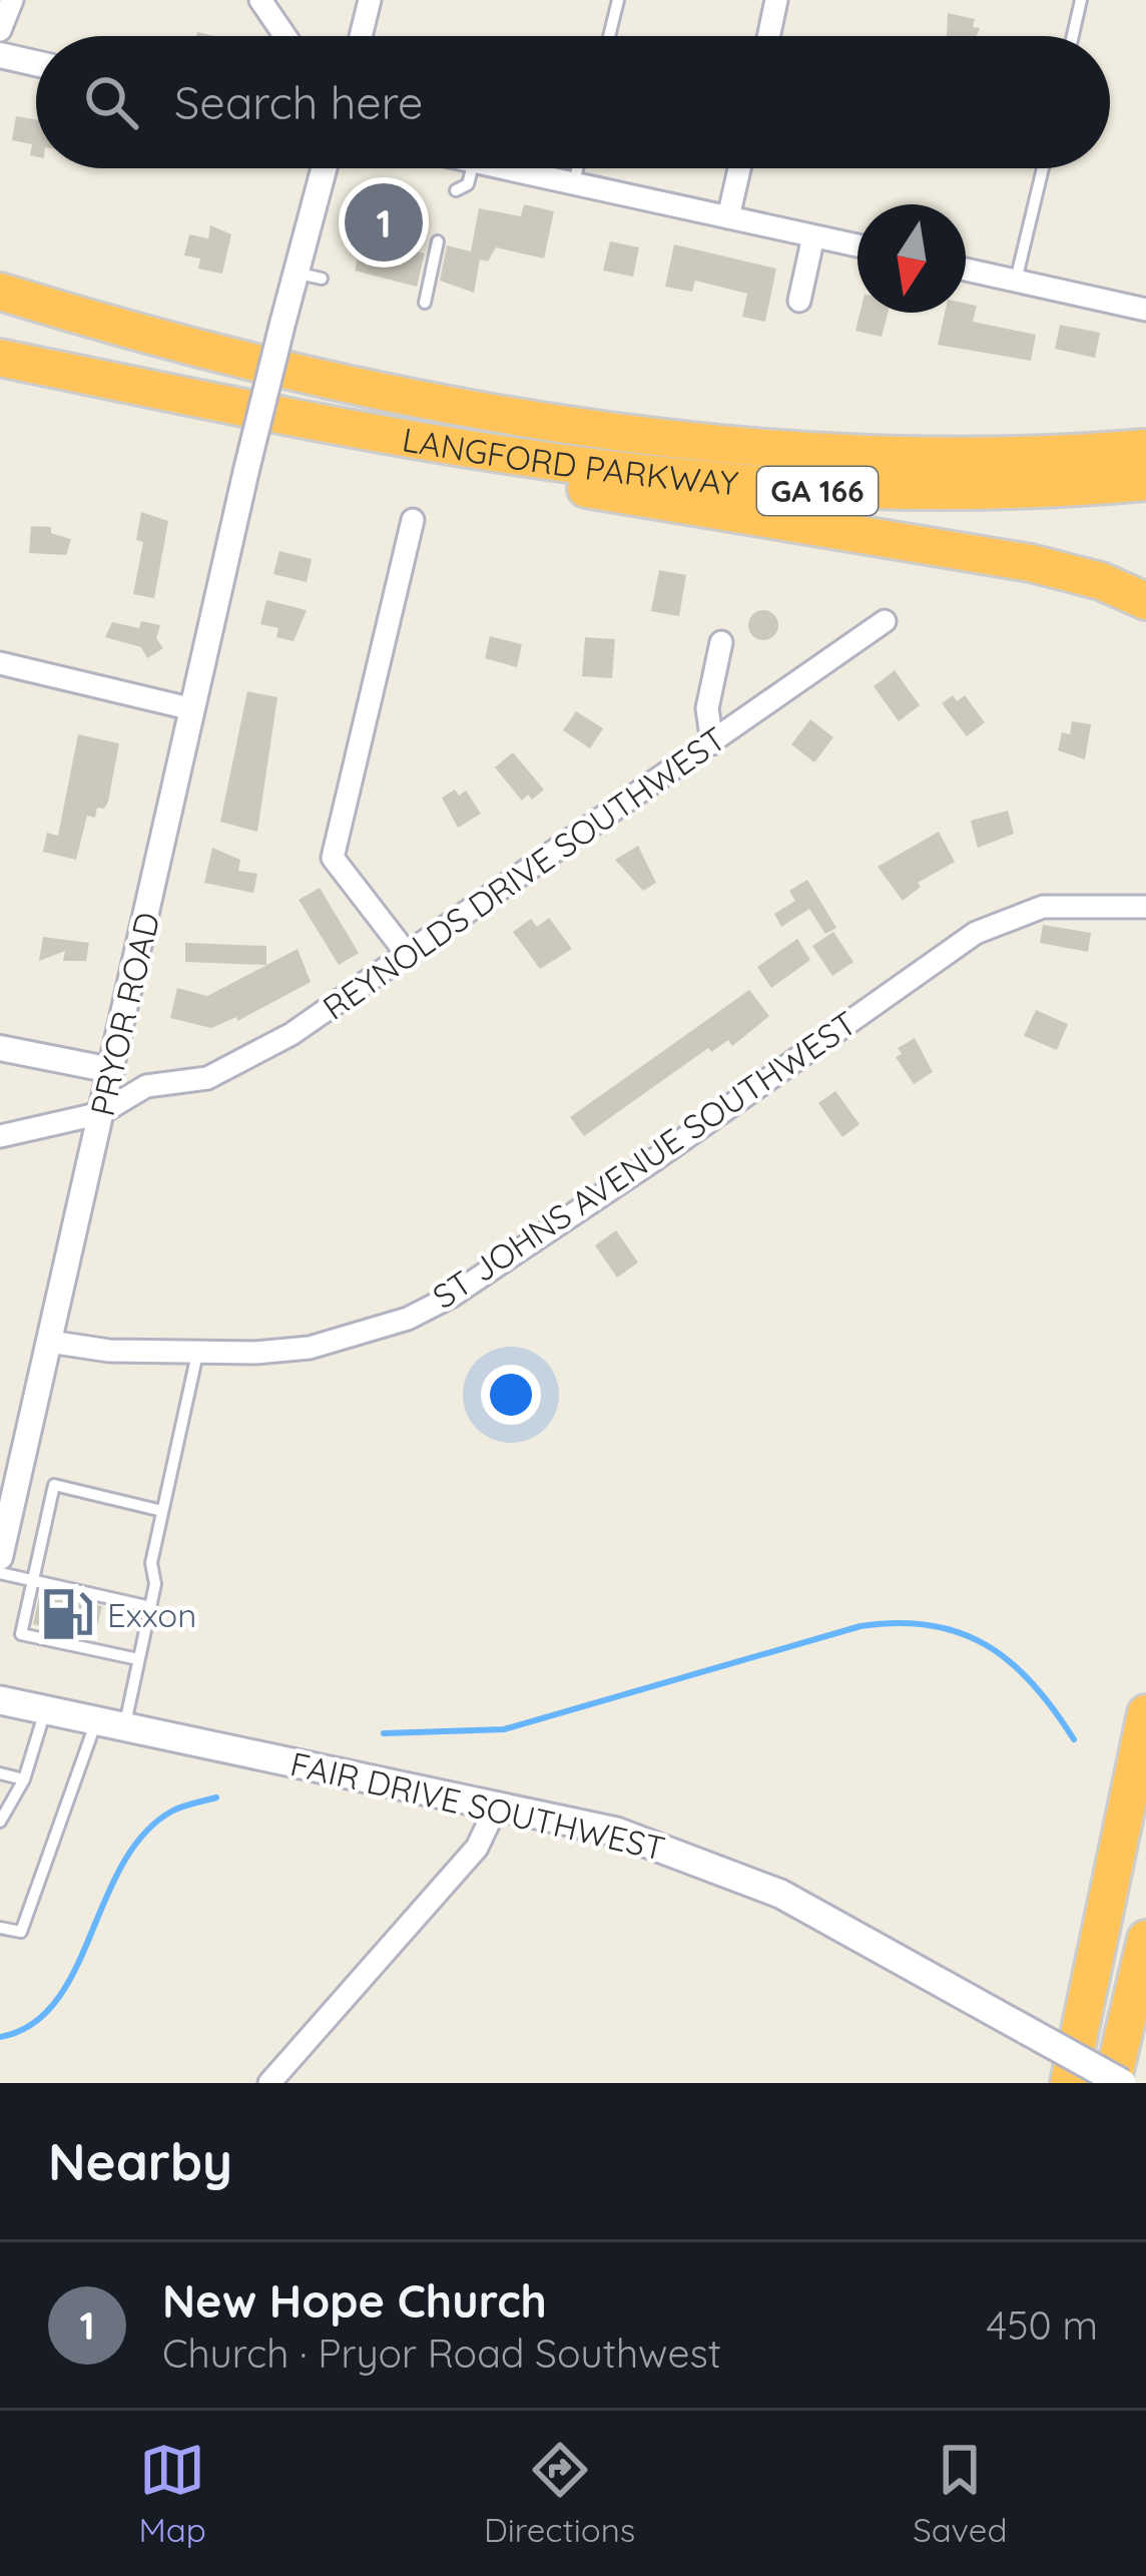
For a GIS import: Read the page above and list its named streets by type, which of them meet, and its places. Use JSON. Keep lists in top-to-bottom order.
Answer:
{
  "streets": {
    "highway": ["LANGFORD PARKWAY", "GA 166"],
    "main road": ["FAIR DRIVE SOUTHWEST"],
    "street": ["REYNOLDS DRIVE SOUTHWEST", "PRYOR ROAD", "ST JOHNS AVENUE SOUTHWEST"]
  },
  "crossings": [
    ["PRYOR ROAD", "ST JOHNS AVENUE SOUTHWEST"]
  ],
  "places": {
    "fuel station": ["Exxon"]
  },
  "north": "bottom",
  "page": {
    "search": "Search here",
    "pins": "1",
    "heading": "Nearby",
    "list": [
      {
        "mark": "1",
        "name": "New Hope Church",
        "note": "Church · Pryor Road Southwest",
        "value": "450 m"
      }
    ],
    "nav": ["Map", "Directions", "Saved"]
  }
}
